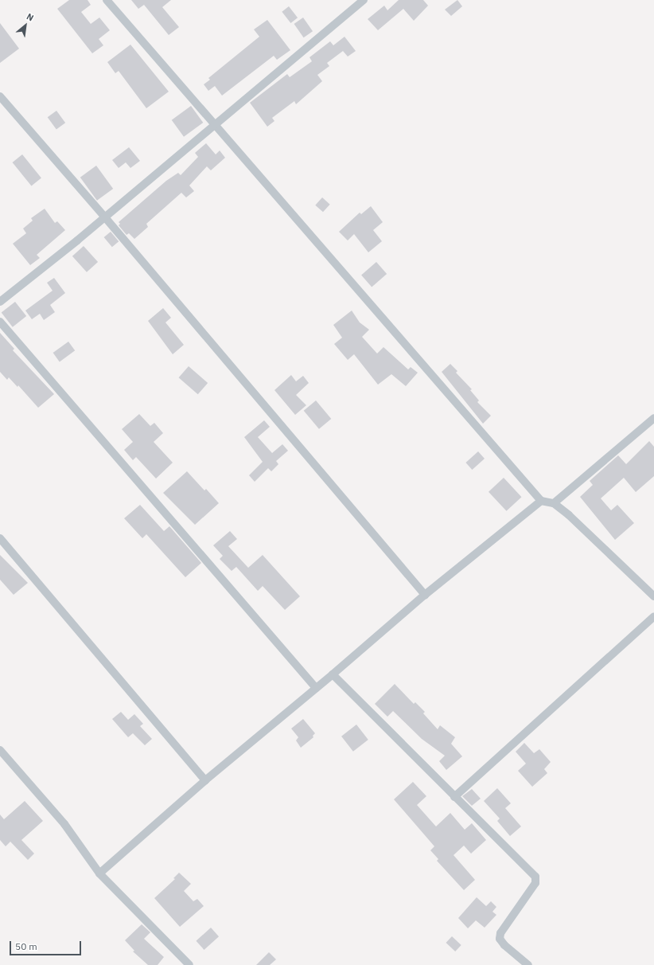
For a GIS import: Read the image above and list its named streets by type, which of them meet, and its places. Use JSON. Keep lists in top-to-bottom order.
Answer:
{
  "scale_bar": "50 m",
  "north": "top right"
}
